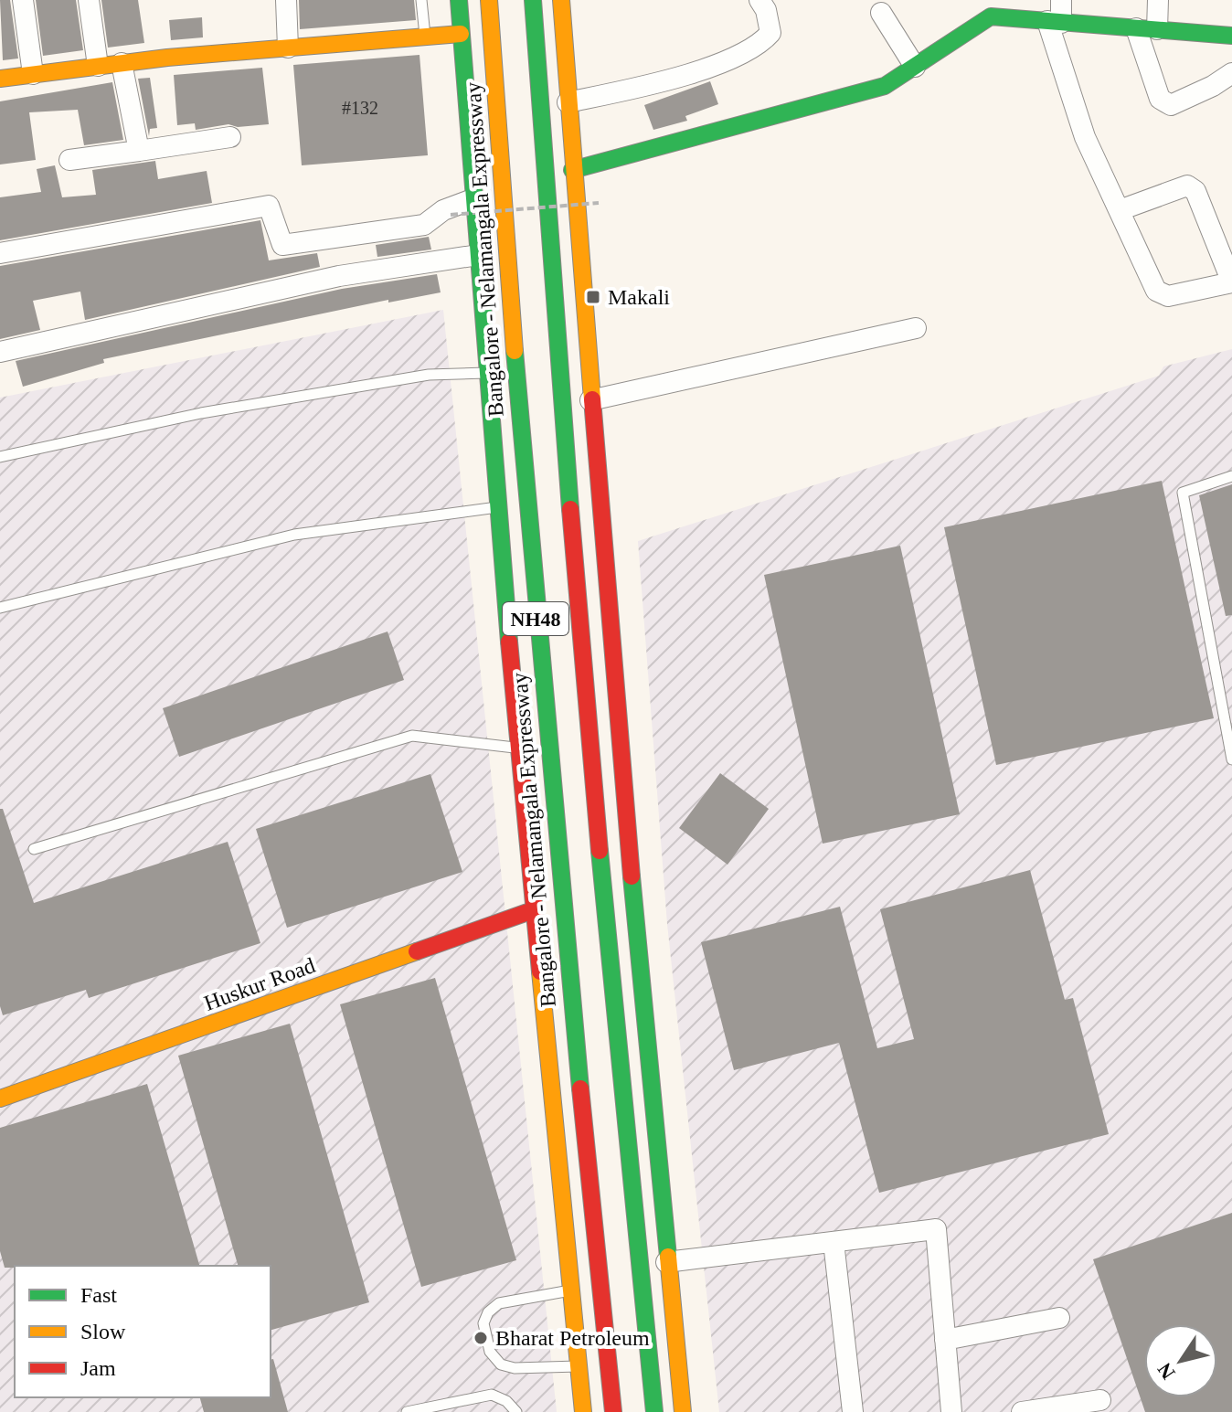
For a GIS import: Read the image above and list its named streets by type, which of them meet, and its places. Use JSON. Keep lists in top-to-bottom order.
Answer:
{
  "streets": {
    "main road": ["Bangalore - Nelamangala Expressway", "NH48", "Huskur Road"]
  },
  "places": {
    "transit": ["Makali"],
    "other": ["Bharat Petroleum"]
  },
  "house_numbers": ["#132"],
  "legend": ["Fast", "Slow", "Jam"],
  "north": "bottom left"
}
